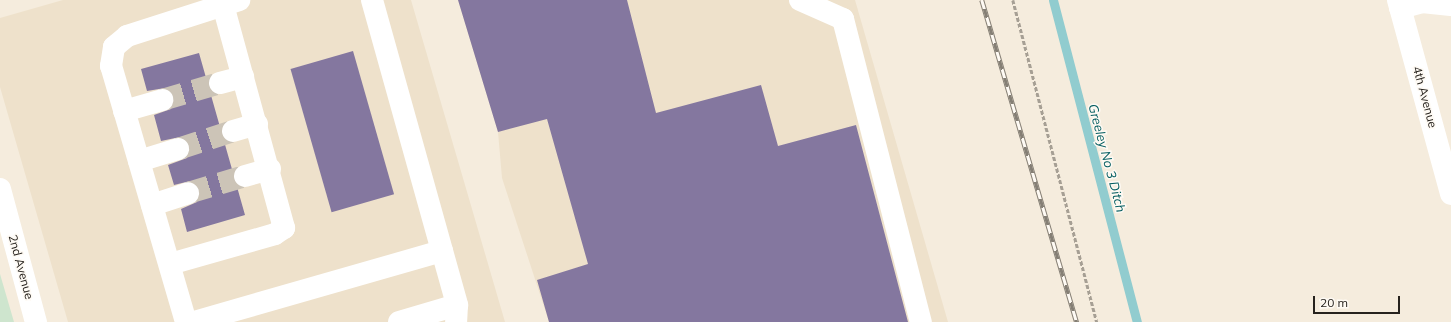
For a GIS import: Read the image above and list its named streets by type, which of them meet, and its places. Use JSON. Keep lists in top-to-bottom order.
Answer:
{
  "streets": {
    "street": ["4th Avenue", "2nd Avenue"]
  },
  "water": ["Greeley No 3 Ditch"],
  "scale_bar": "20 m"
}
